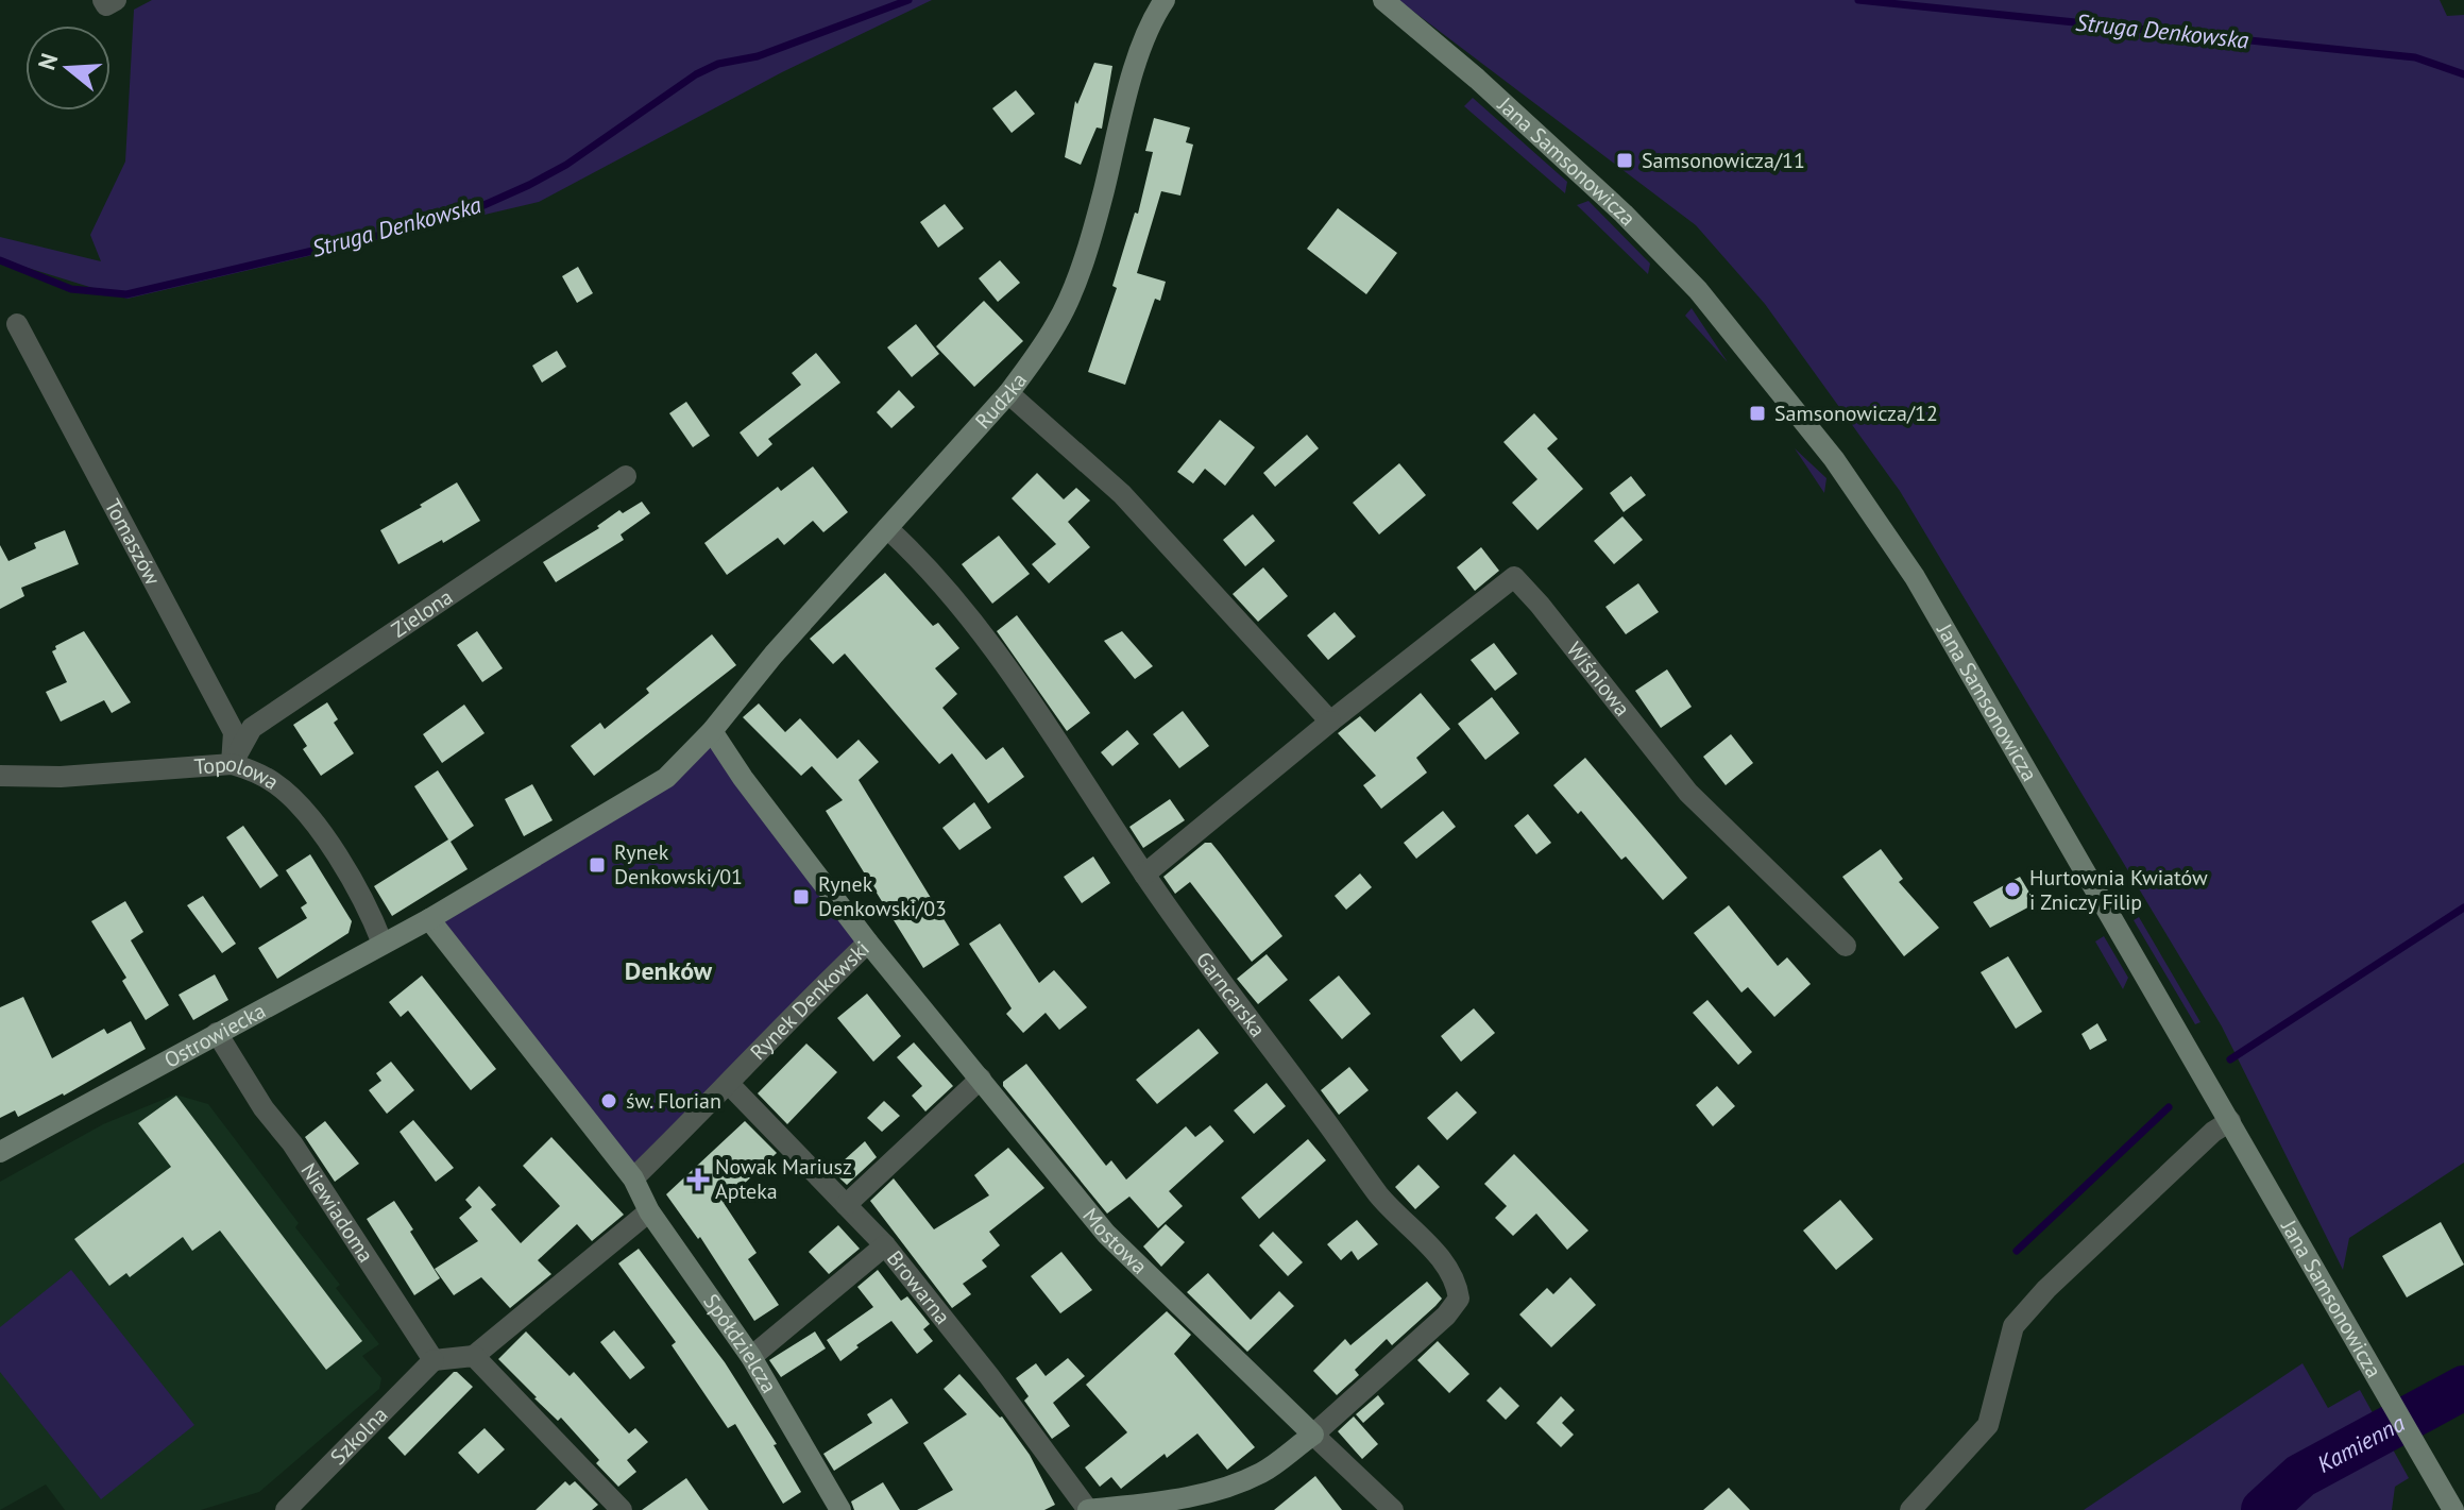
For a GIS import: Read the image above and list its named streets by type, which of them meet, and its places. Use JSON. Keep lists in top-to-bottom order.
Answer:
{
  "streets": {
    "street": [
      "Jana Samsonowicza",
      "Rudzka",
      "Tomaszów",
      "Zielona",
      "Wiśniowa",
      "Topolowa",
      "Garncarska",
      "Rynek Denkowski",
      "Ostrowiecka",
      "Niewiadoma",
      "Mostowa",
      "Browarna",
      "Spółdzielcza",
      "Szkolna"
    ]
  },
  "crossings": [
    ["Rudzka", "Garncarska"],
    ["Rudzka", "Rynek Denkowski"],
    ["Tomaszów", "Zielona"],
    ["Tomaszów", "Topolowa"],
    ["Zielona", "Topolowa"],
    ["Wiśniowa", "Garncarska"],
    ["Topolowa", "Ostrowiecka"],
    ["Garncarska", "Mostowa"],
    ["Garncarska", "Browarna"],
    ["Rynek Denkowski", "Mostowa"],
    ["Rynek Denkowski", "Browarna"],
    ["Rynek Denkowski", "Spółdzielcza"],
    ["Ostrowiecka", "Niewiadoma"],
    ["Niewiadoma", "Szkolna"],
    ["Mostowa", "Browarna"]
  ],
  "districts": ["Denków"],
  "water": ["Struga Denkowska", "Kamienna"],
  "places": {
    "transit": [
      "Samsonowicza/11",
      "Samsonowicza/12",
      "Rynek Denkowski/01",
      "Rynek Denkowski/03"
    ],
    "other": ["Hurtownia Kwiatów i Zniczy Filip", "św. Florian"],
    "health": ["Nowak Mariusz Apteka"]
  },
  "north": "left"
}
